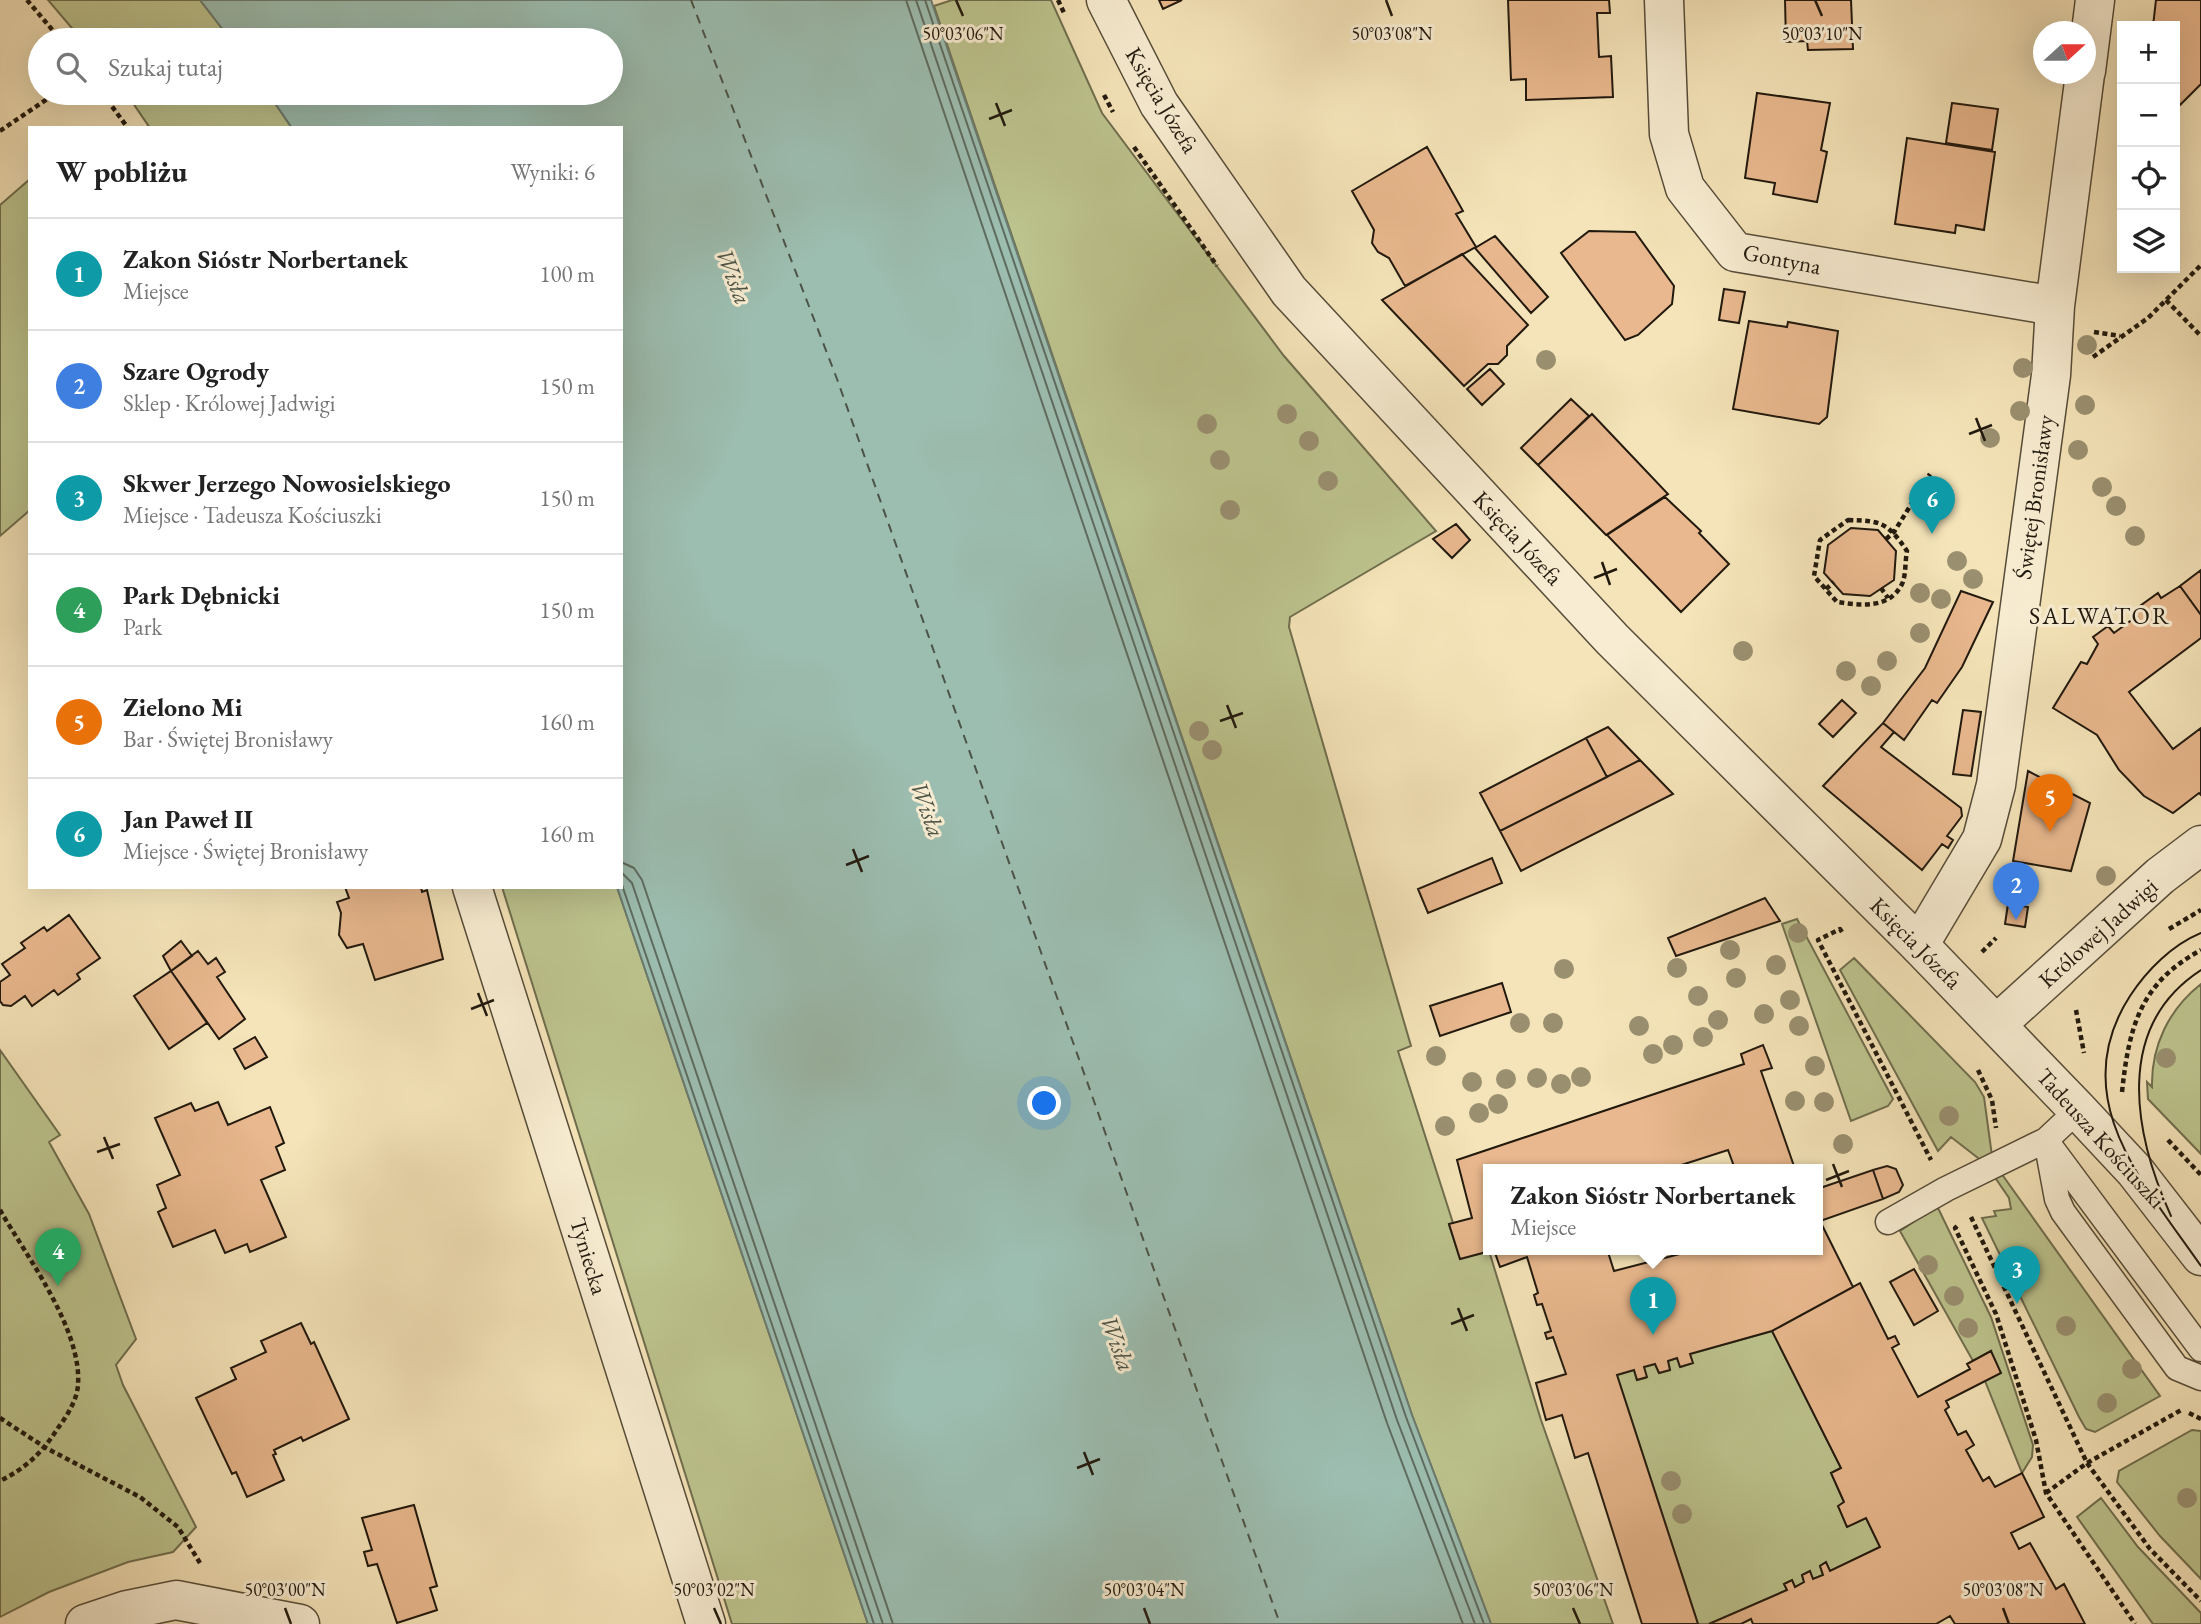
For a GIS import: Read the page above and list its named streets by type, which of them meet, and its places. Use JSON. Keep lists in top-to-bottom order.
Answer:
{
  "streets": {
    "street": [
      "Księcia Józefa",
      "Gontyna",
      "Świętej Bronisławy",
      "Królowej Jadwigi",
      "Tadeusza Kościuszki",
      "Tyniecka"
    ]
  },
  "crossings": [
    ["Księcia Józefa", "Świętej Bronisławy"],
    ["Księcia Józefa", "Królowej Jadwigi"],
    ["Księcia Józefa", "Tadeusza Kościuszki"],
    ["Gontyna", "Świętej Bronisławy"],
    ["Królowej Jadwigi", "Tadeusza Kościuszki"]
  ],
  "districts": ["SALWATOR"],
  "water": ["Wisła"],
  "north": "right",
  "page": {
    "map_buttons": ["+", "−"],
    "search": "Szukaj tutaj",
    "heading": ["W pobliżu", "Wyniki: 6"],
    "list": [
      {
        "mark": "1",
        "name": "Zakon Sióstr Norbertanek",
        "note": "Miejsce",
        "value": "100 m"
      },
      {
        "mark": "2",
        "name": "Szare Ogrody",
        "note": "Sklep · Królowej Jadwigi",
        "value": "150 m"
      },
      {
        "mark": "3",
        "name": "Skwer Jerzego Nowosielskiego",
        "note": "Miejsce · Tadeusza Kościuszki",
        "value": "150 m"
      },
      {
        "mark": "4",
        "name": "Park Dębnicki",
        "note": "Park",
        "value": "150 m"
      },
      {
        "mark": "5",
        "name": "Zielono Mi",
        "note": "Bar · Świętej Bronisławy",
        "value": "160 m"
      },
      {
        "mark": "6",
        "name": "Jan Paweł II",
        "note": "Miejsce · Świętej Bronisławy",
        "value": "160 m"
      }
    ],
    "pins": [
      "6",
      "5",
      "2",
      "4",
      "3",
      "1"
    ],
    "popup": ["Zakon Sióstr Norbertanek", "Miejsce"]
  },
  "coordinates": [
    "50°03'06\"N",
    "50°03'08\"N",
    "50°03'10\"N",
    "50°03'00\"N",
    "50°03'02\"N",
    "50°03'04\"N"
  ]
}
